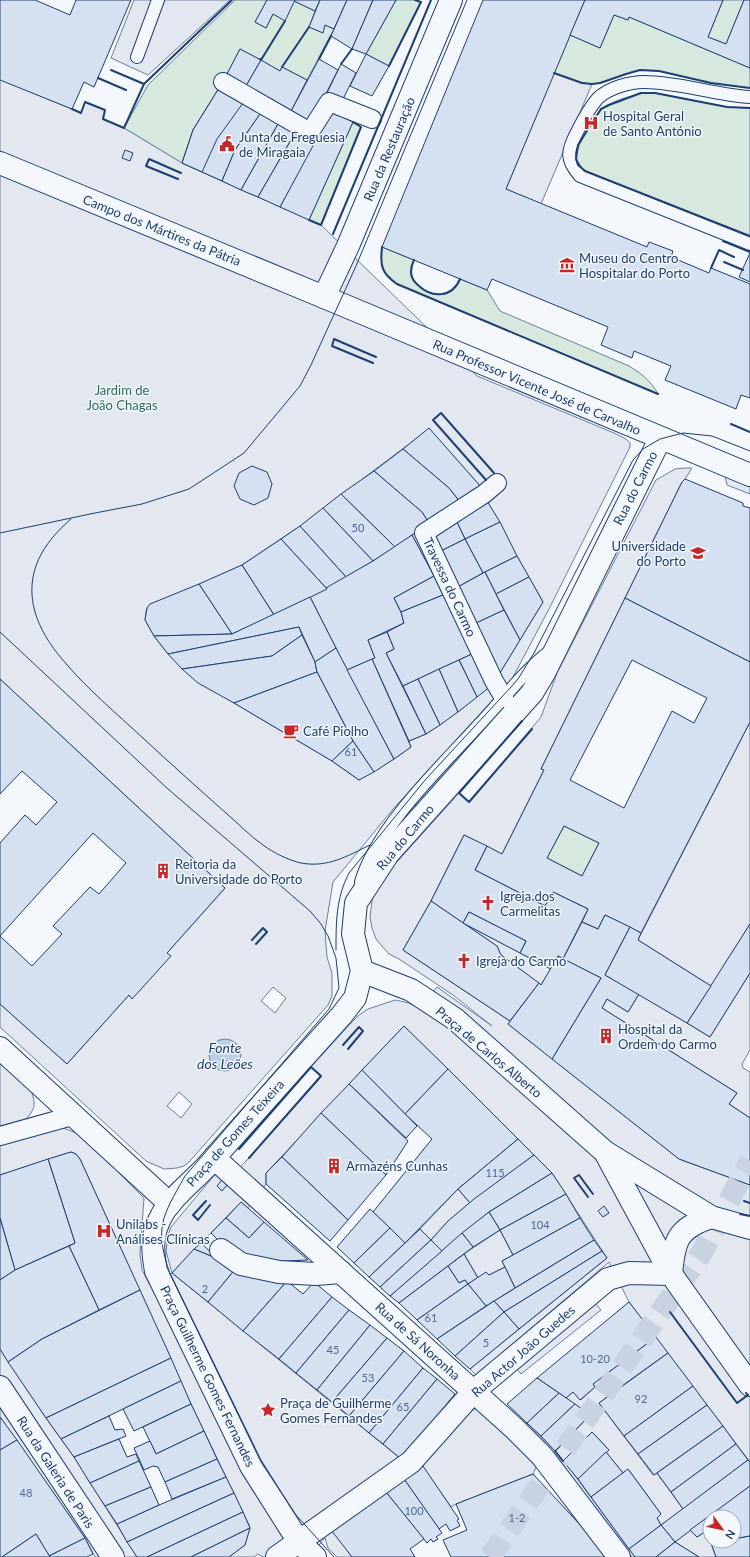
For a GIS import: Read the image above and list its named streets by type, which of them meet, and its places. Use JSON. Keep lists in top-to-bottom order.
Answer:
{
  "streets": {
    "street": [
      "Rua da Restauração",
      "Campo dos Mártires da Pátria",
      "Rua Professor Vicente José de Carvalho",
      "Rua do Carmo",
      "Travessa do Carmo",
      "Praça de Carlos Alberto",
      "Praça de Gomes Teixeira",
      "Rua de Sá Noronha",
      "Rua Actor João Guedes",
      "Praça Guilherme Gomes Fernandes",
      "Rua da Galeria de Paris"
    ]
  },
  "crossings": [
    ["Rua da Restauração", "Campo dos Mártires da Pátria"],
    ["Rua da Restauração", "Rua Professor Vicente José de Carvalho"],
    ["Campo dos Mártires da Pátria", "Rua Professor Vicente José de Carvalho"],
    ["Rua Professor Vicente José de Carvalho", "Rua do Carmo"],
    ["Rua do Carmo", "Travessa do Carmo"],
    ["Rua do Carmo", "Praça de Gomes Teixeira"],
    ["Praça de Carlos Alberto", "Praça de Gomes Teixeira"],
    ["Praça de Carlos Alberto", "Rua Actor João Guedes"],
    ["Praça de Gomes Teixeira", "Rua de Sá Noronha"],
    ["Praça de Gomes Teixeira", "Praça Guilherme Gomes Fernandes"],
    ["Rua de Sá Noronha", "Rua Actor João Guedes"],
    ["Rua Actor João Guedes", "Praça Guilherme Gomes Fernandes"]
  ],
  "water": ["Fonte dos Leões"],
  "parks": ["Jardim de João Chagas"],
  "places": {
    "hospital": ["Hospital Geral de Santo António", "Unilabs - Análises Clínicas"],
    "public building": ["Junta de Freguesia de Miragaia"],
    "museum": ["Museu do Centro Hospitalar do Porto"],
    "school or university": ["Universidade do Porto"],
    "cafe": ["Café Piolho"],
    "building": ["Reitoria da Universidade do Porto", "Hospital da Ordem do Carmo", "Armazéns Cunhas"],
    "church": ["Igreja dos Carmelitas", "Igreja do Carmo"],
    "place": ["Praça de Guilherme Gomes Fernandes"]
  },
  "house_numbers": [
    "50",
    "61",
    "115",
    "104",
    "2",
    "61",
    "5",
    "45",
    "10-20",
    "53",
    "92",
    "65",
    "48",
    "100",
    "1-2"
  ],
  "north": "bottom right"
}
